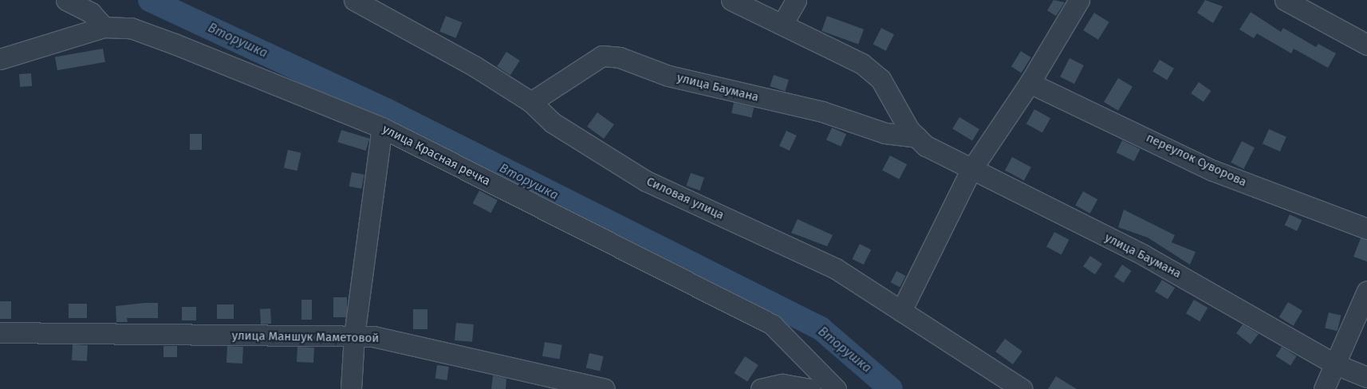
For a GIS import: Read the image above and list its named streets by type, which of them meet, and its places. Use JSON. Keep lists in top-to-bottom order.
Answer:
{
  "streets": {
    "street": [
      "улица Баумана",
      "улица Красная речка",
      "переулок Суворова",
      "Силовая улица",
      "улица Маншук Маметовой"
    ]
  },
  "crossings": [
    ["улица Баумана", "Силовая улица"]
  ],
  "water": ["Вторушка"]
}
